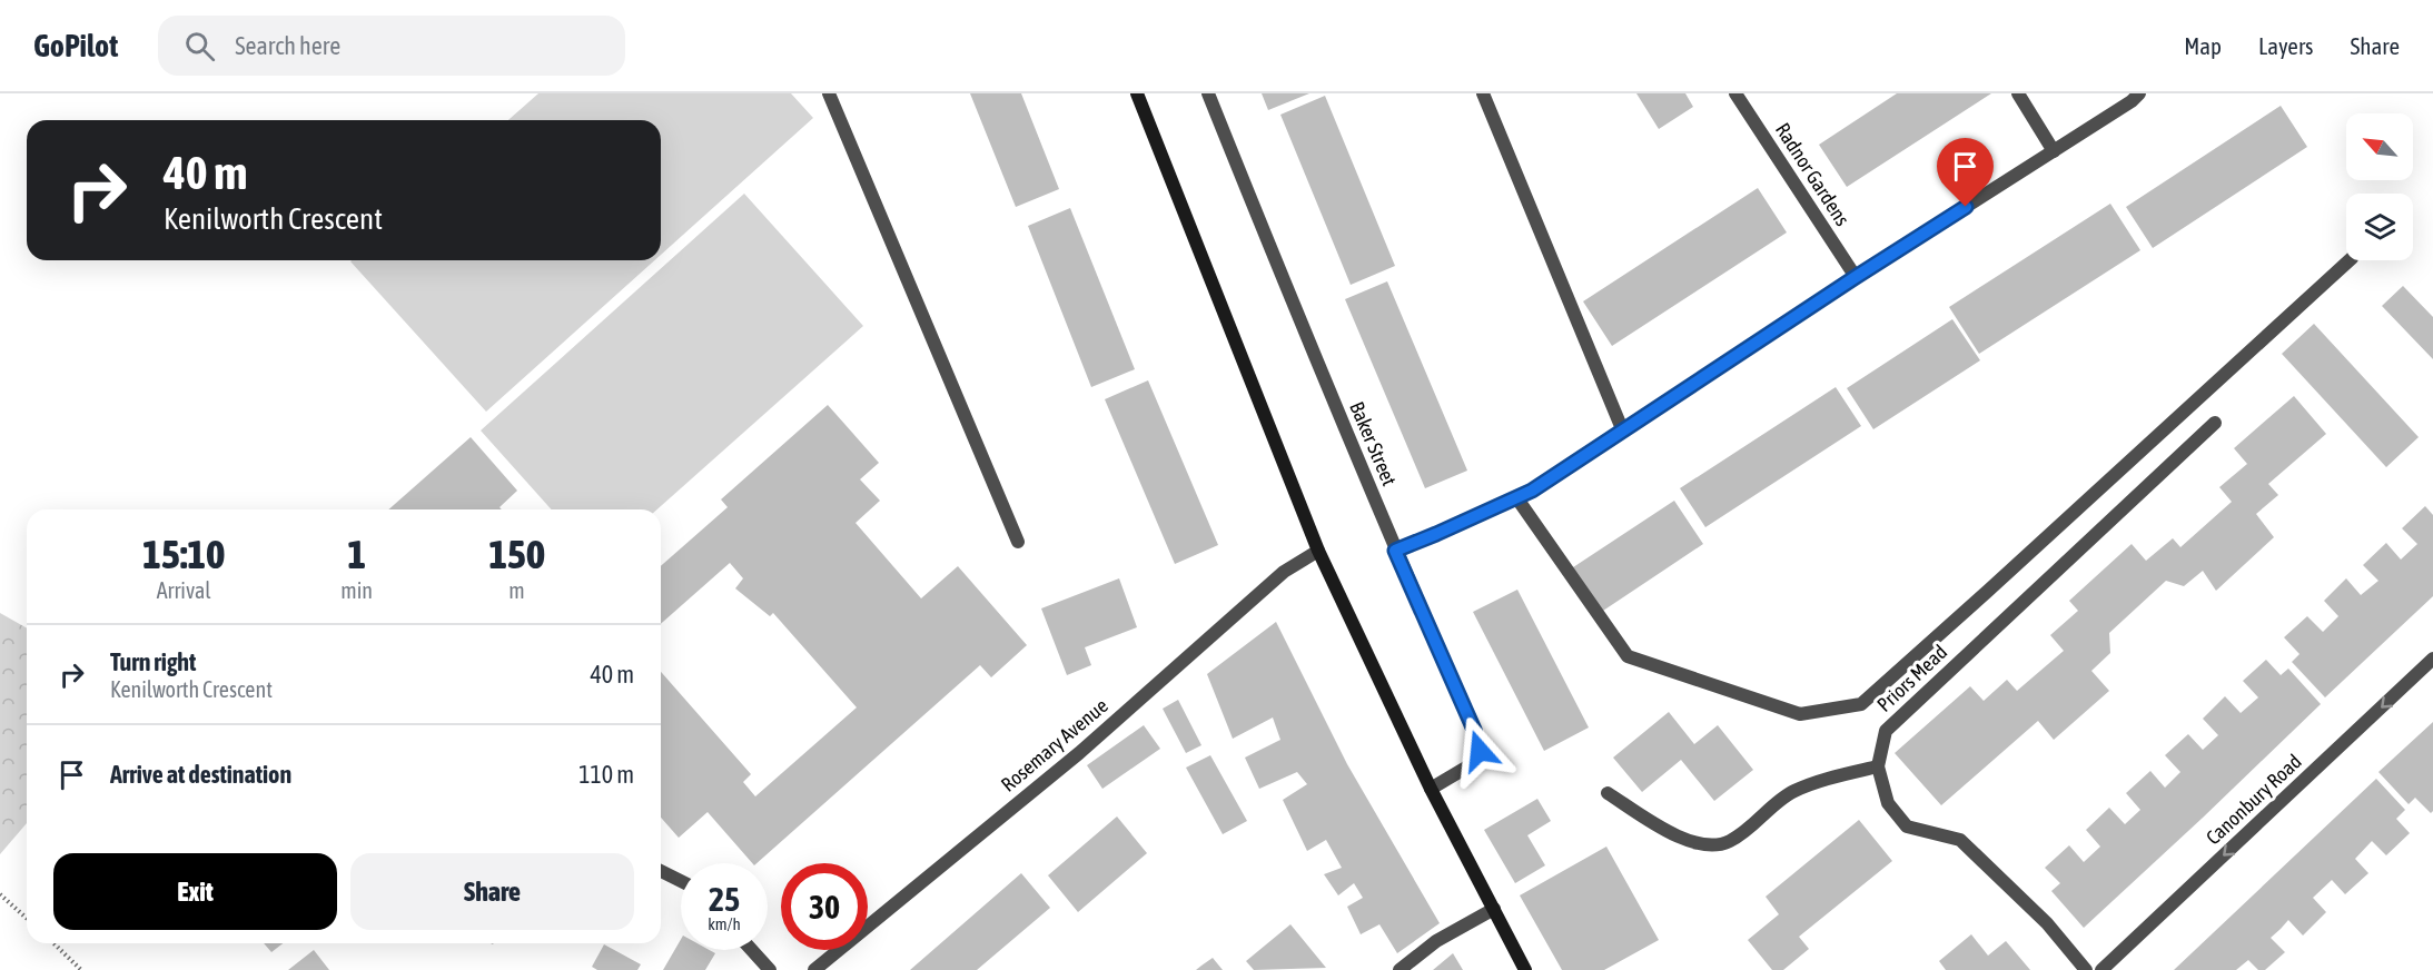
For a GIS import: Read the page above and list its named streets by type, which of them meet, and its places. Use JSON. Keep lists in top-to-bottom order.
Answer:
{
  "streets": {
    "street": [
      "Radnor Gardens",
      "Baker Street",
      "Priors Mead",
      "Rosemary Avenue",
      "Canonbury Road"
    ]
  },
  "one_way": ["Canonbury Road"],
  "north": "top left",
  "page": {
    "header": "GoPilot",
    "search": "Search here",
    "nav": ["Map", "Layers", "Share"],
    "turn": ["40 m", "Kenilworth Crescent"],
    "eta": [
      "15:10",
      "Arrival",
      "1",
      "min",
      "150",
      "m"
    ],
    "list": [
      {
        "name": "Turn right",
        "note": "Kenilworth Crescent",
        "value": "40 m"
      },
      {
        "name": "Arrive at destination",
        "value": "110 m"
      }
    ],
    "buttons": ["Exit", "Share"],
    "speed": "25 km/h",
    "limit": "30"
  }
}
